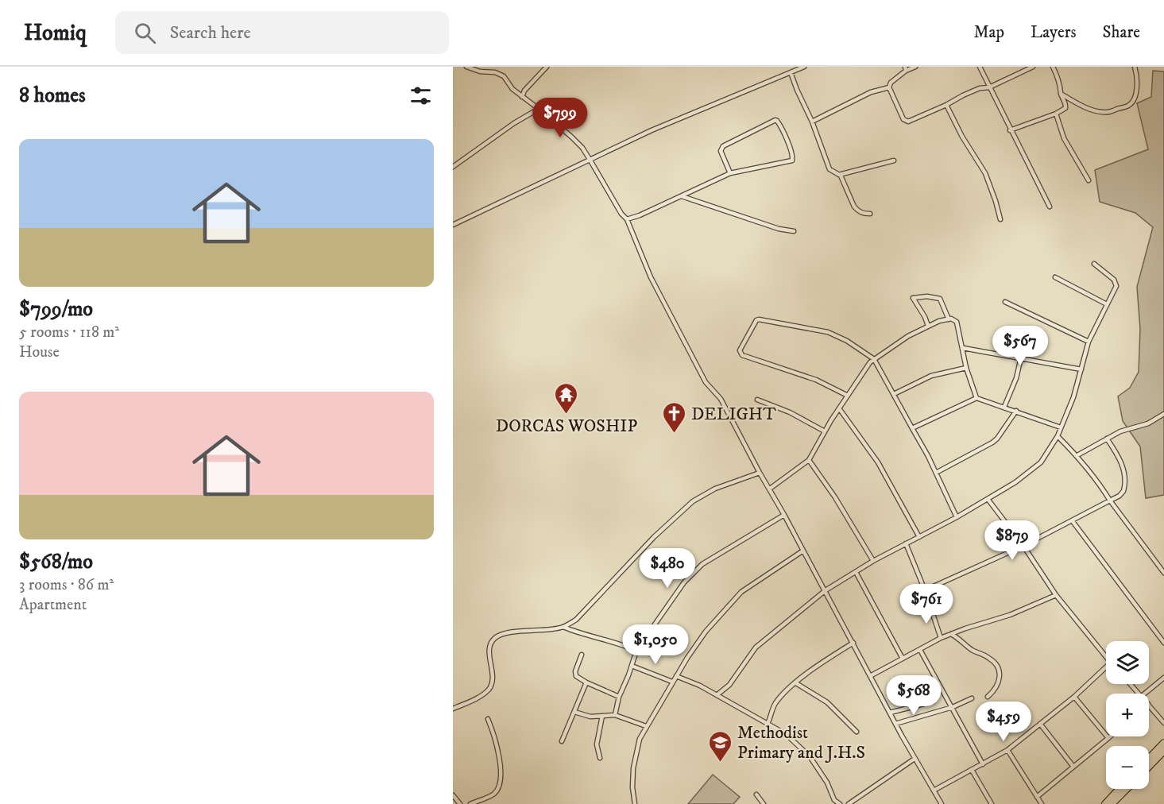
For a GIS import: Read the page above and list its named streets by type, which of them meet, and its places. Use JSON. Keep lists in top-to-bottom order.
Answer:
{
  "places": {
    "temple": ["DORCAS WOSHIP"],
    "church": ["DELIGHT"],
    "school or university": ["Methodist Primary and J.H.S"]
  },
  "page": {
    "header": "Homiq",
    "search": "Search here",
    "nav": ["Map", "Layers", "Share"],
    "heading": "8 homes",
    "price": [
      "$799",
      "$567",
      "$879",
      "$480",
      "$761",
      "$1,050",
      "$568",
      "$459"
    ],
    "list": [
      {
        "name": "$799/mo",
        "note": "5 rooms · 118 m² · House"
      },
      {
        "name": "$568/mo",
        "note": "3 rooms · 86 m² · Apartment"
      }
    ],
    "map_buttons": ["+", "−"]
  }
}
